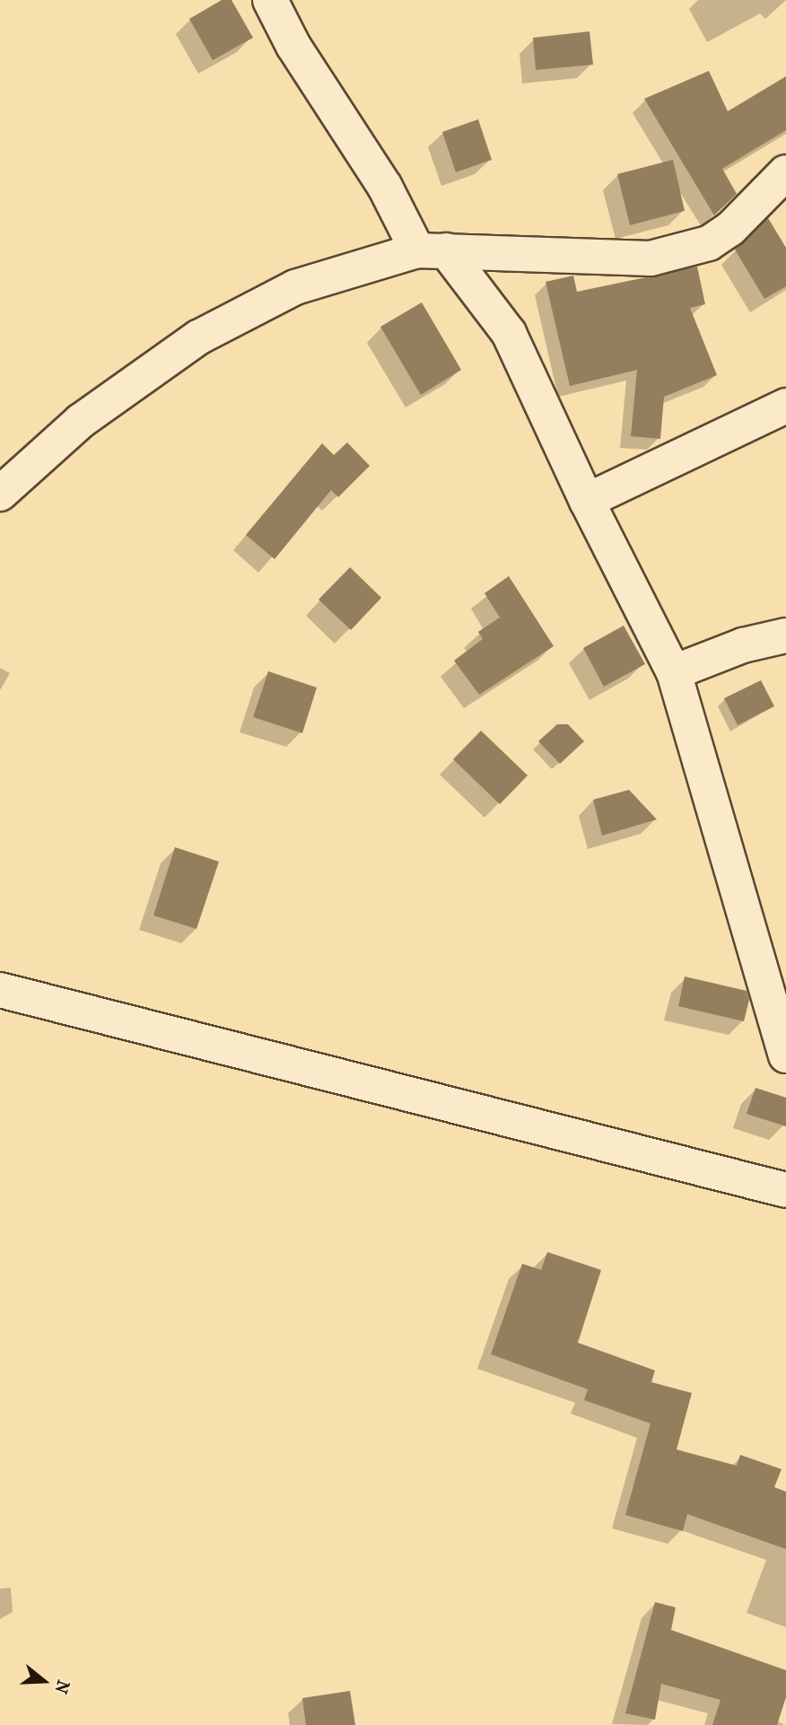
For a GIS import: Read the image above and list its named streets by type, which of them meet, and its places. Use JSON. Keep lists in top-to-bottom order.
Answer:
{
  "north": "right"
}
